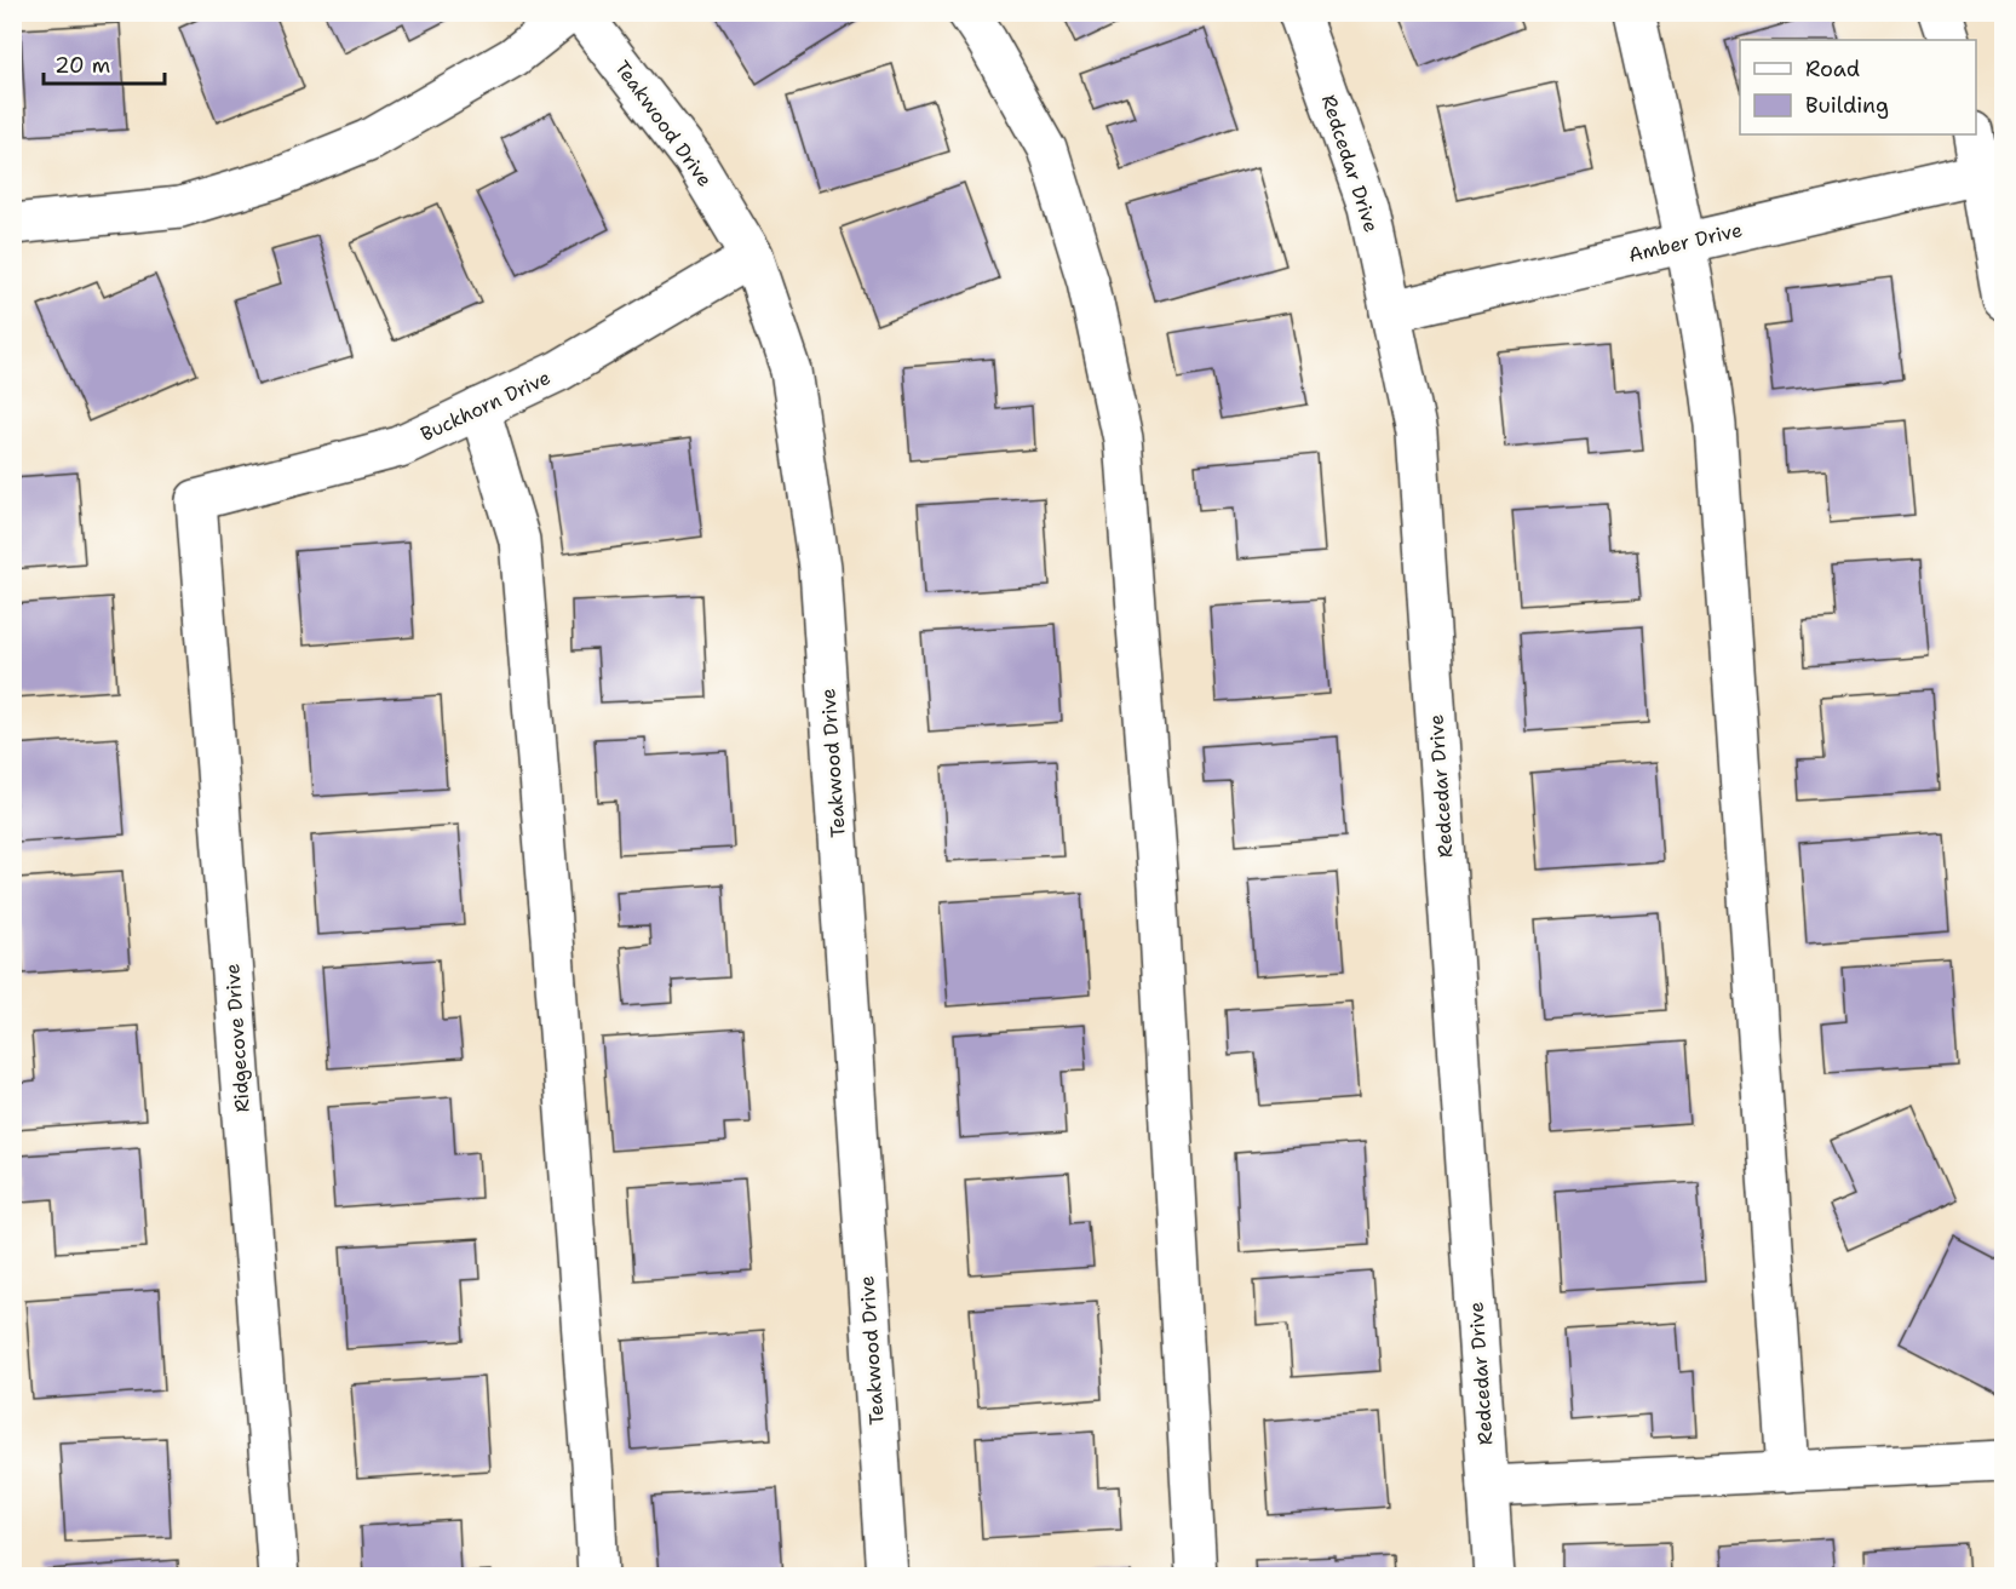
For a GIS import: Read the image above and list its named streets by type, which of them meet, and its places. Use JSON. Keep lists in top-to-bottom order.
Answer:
{
  "streets": {
    "street": [
      "Teakwood Drive",
      "Redcedar Drive",
      "Amber Drive",
      "Buckhorn Drive",
      "Ridgecove Drive"
    ]
  },
  "crossings": [
    ["Teakwood Drive", "Buckhorn Drive"],
    ["Redcedar Drive", "Amber Drive"],
    ["Buckhorn Drive", "Ridgecove Drive"]
  ],
  "legend": ["Road", "Building"],
  "scale_bar": "20 m"
}
